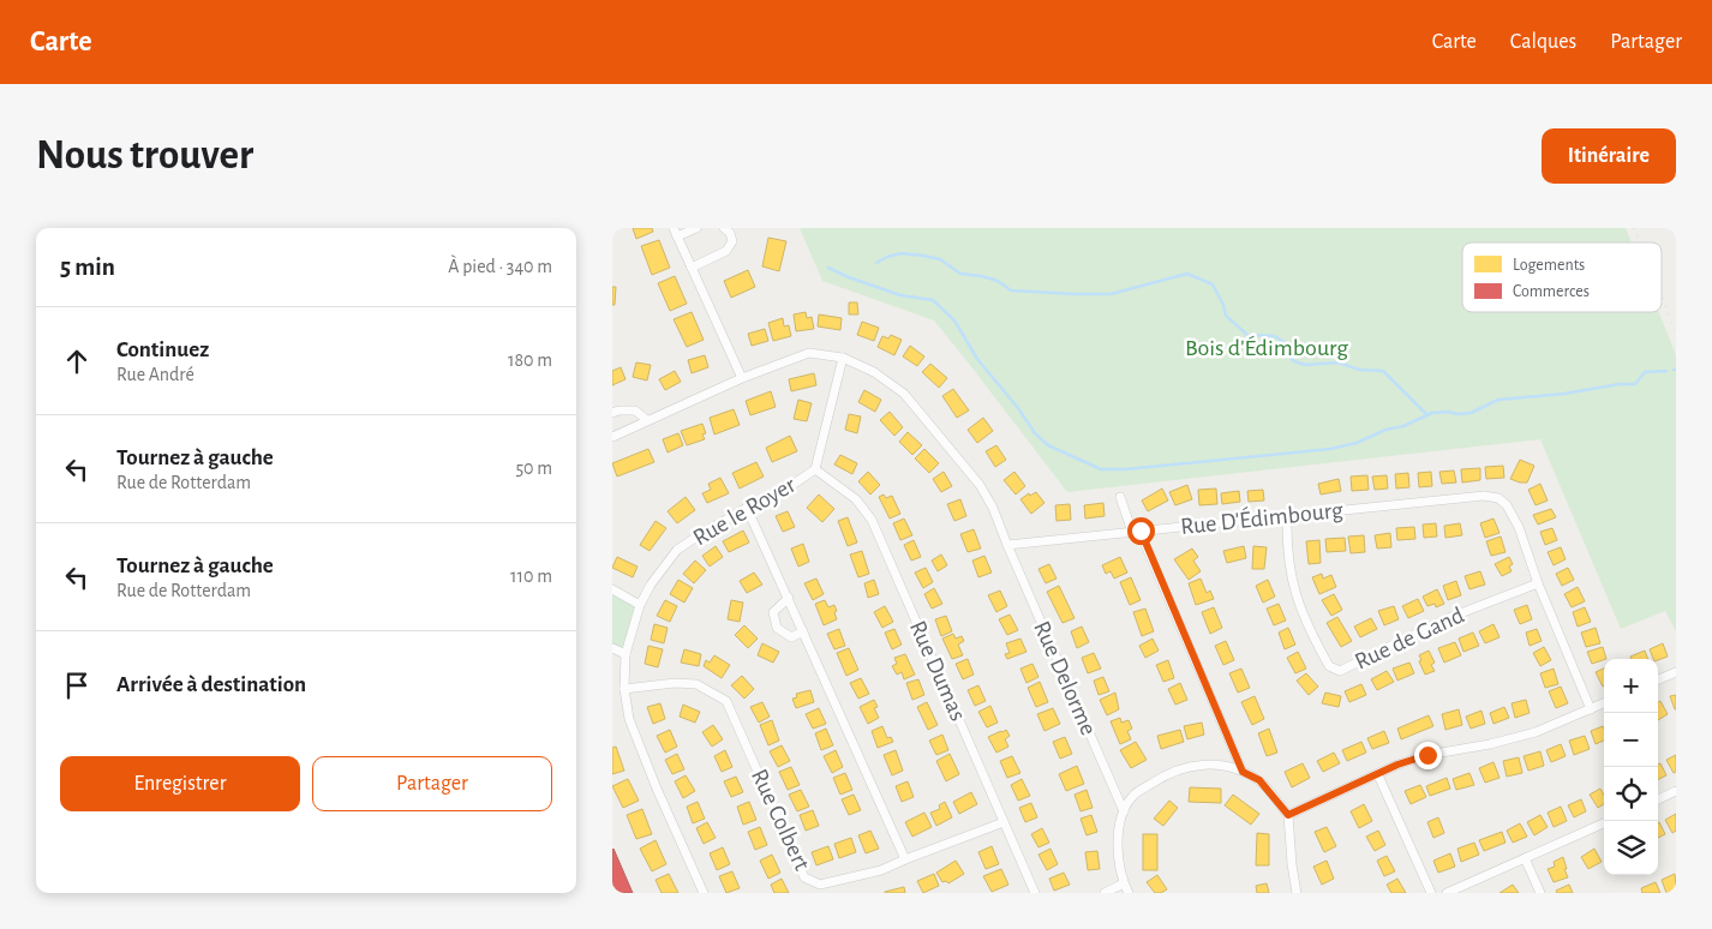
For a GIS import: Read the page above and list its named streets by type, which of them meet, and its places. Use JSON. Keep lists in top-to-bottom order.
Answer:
{
  "streets": {
    "street": [
      "Rue le Royer",
      "Rue D'Édimbourg",
      "Rue de Gand",
      "Rue Dumas",
      "Rue Delorme",
      "Rue Colbert"
    ]
  },
  "crossings": [
    ["Rue le Royer", "Rue Dumas"],
    ["Rue le Royer", "Rue Colbert"],
    ["Rue D'Édimbourg", "Rue de Gand"],
    ["Rue D'Édimbourg", "Rue Delorme"],
    ["Rue Dumas", "Rue Colbert"]
  ],
  "parks": ["Bois d'Édimbourg"],
  "legend": ["Logements", "Commerces"],
  "page": {
    "header": "Carte",
    "nav": ["Carte", "Calques", "Partager"],
    "buttons": [
      "Itinéraire",
      ["Enregistrer", "Partager"]
    ],
    "title": "Nous trouver",
    "heading": ["5 min", "À pied · 340 m"],
    "list": [
      ["Continuez", "Rue André", "180 m"],
      ["Tournez à gauche", "Rue de Rotterdam", "50 m"],
      ["Tournez à gauche", "Rue de Rotterdam", "110 m"],
      "Arrivée à destination"
    ],
    "map_buttons": ["+", "−"]
  }
}
